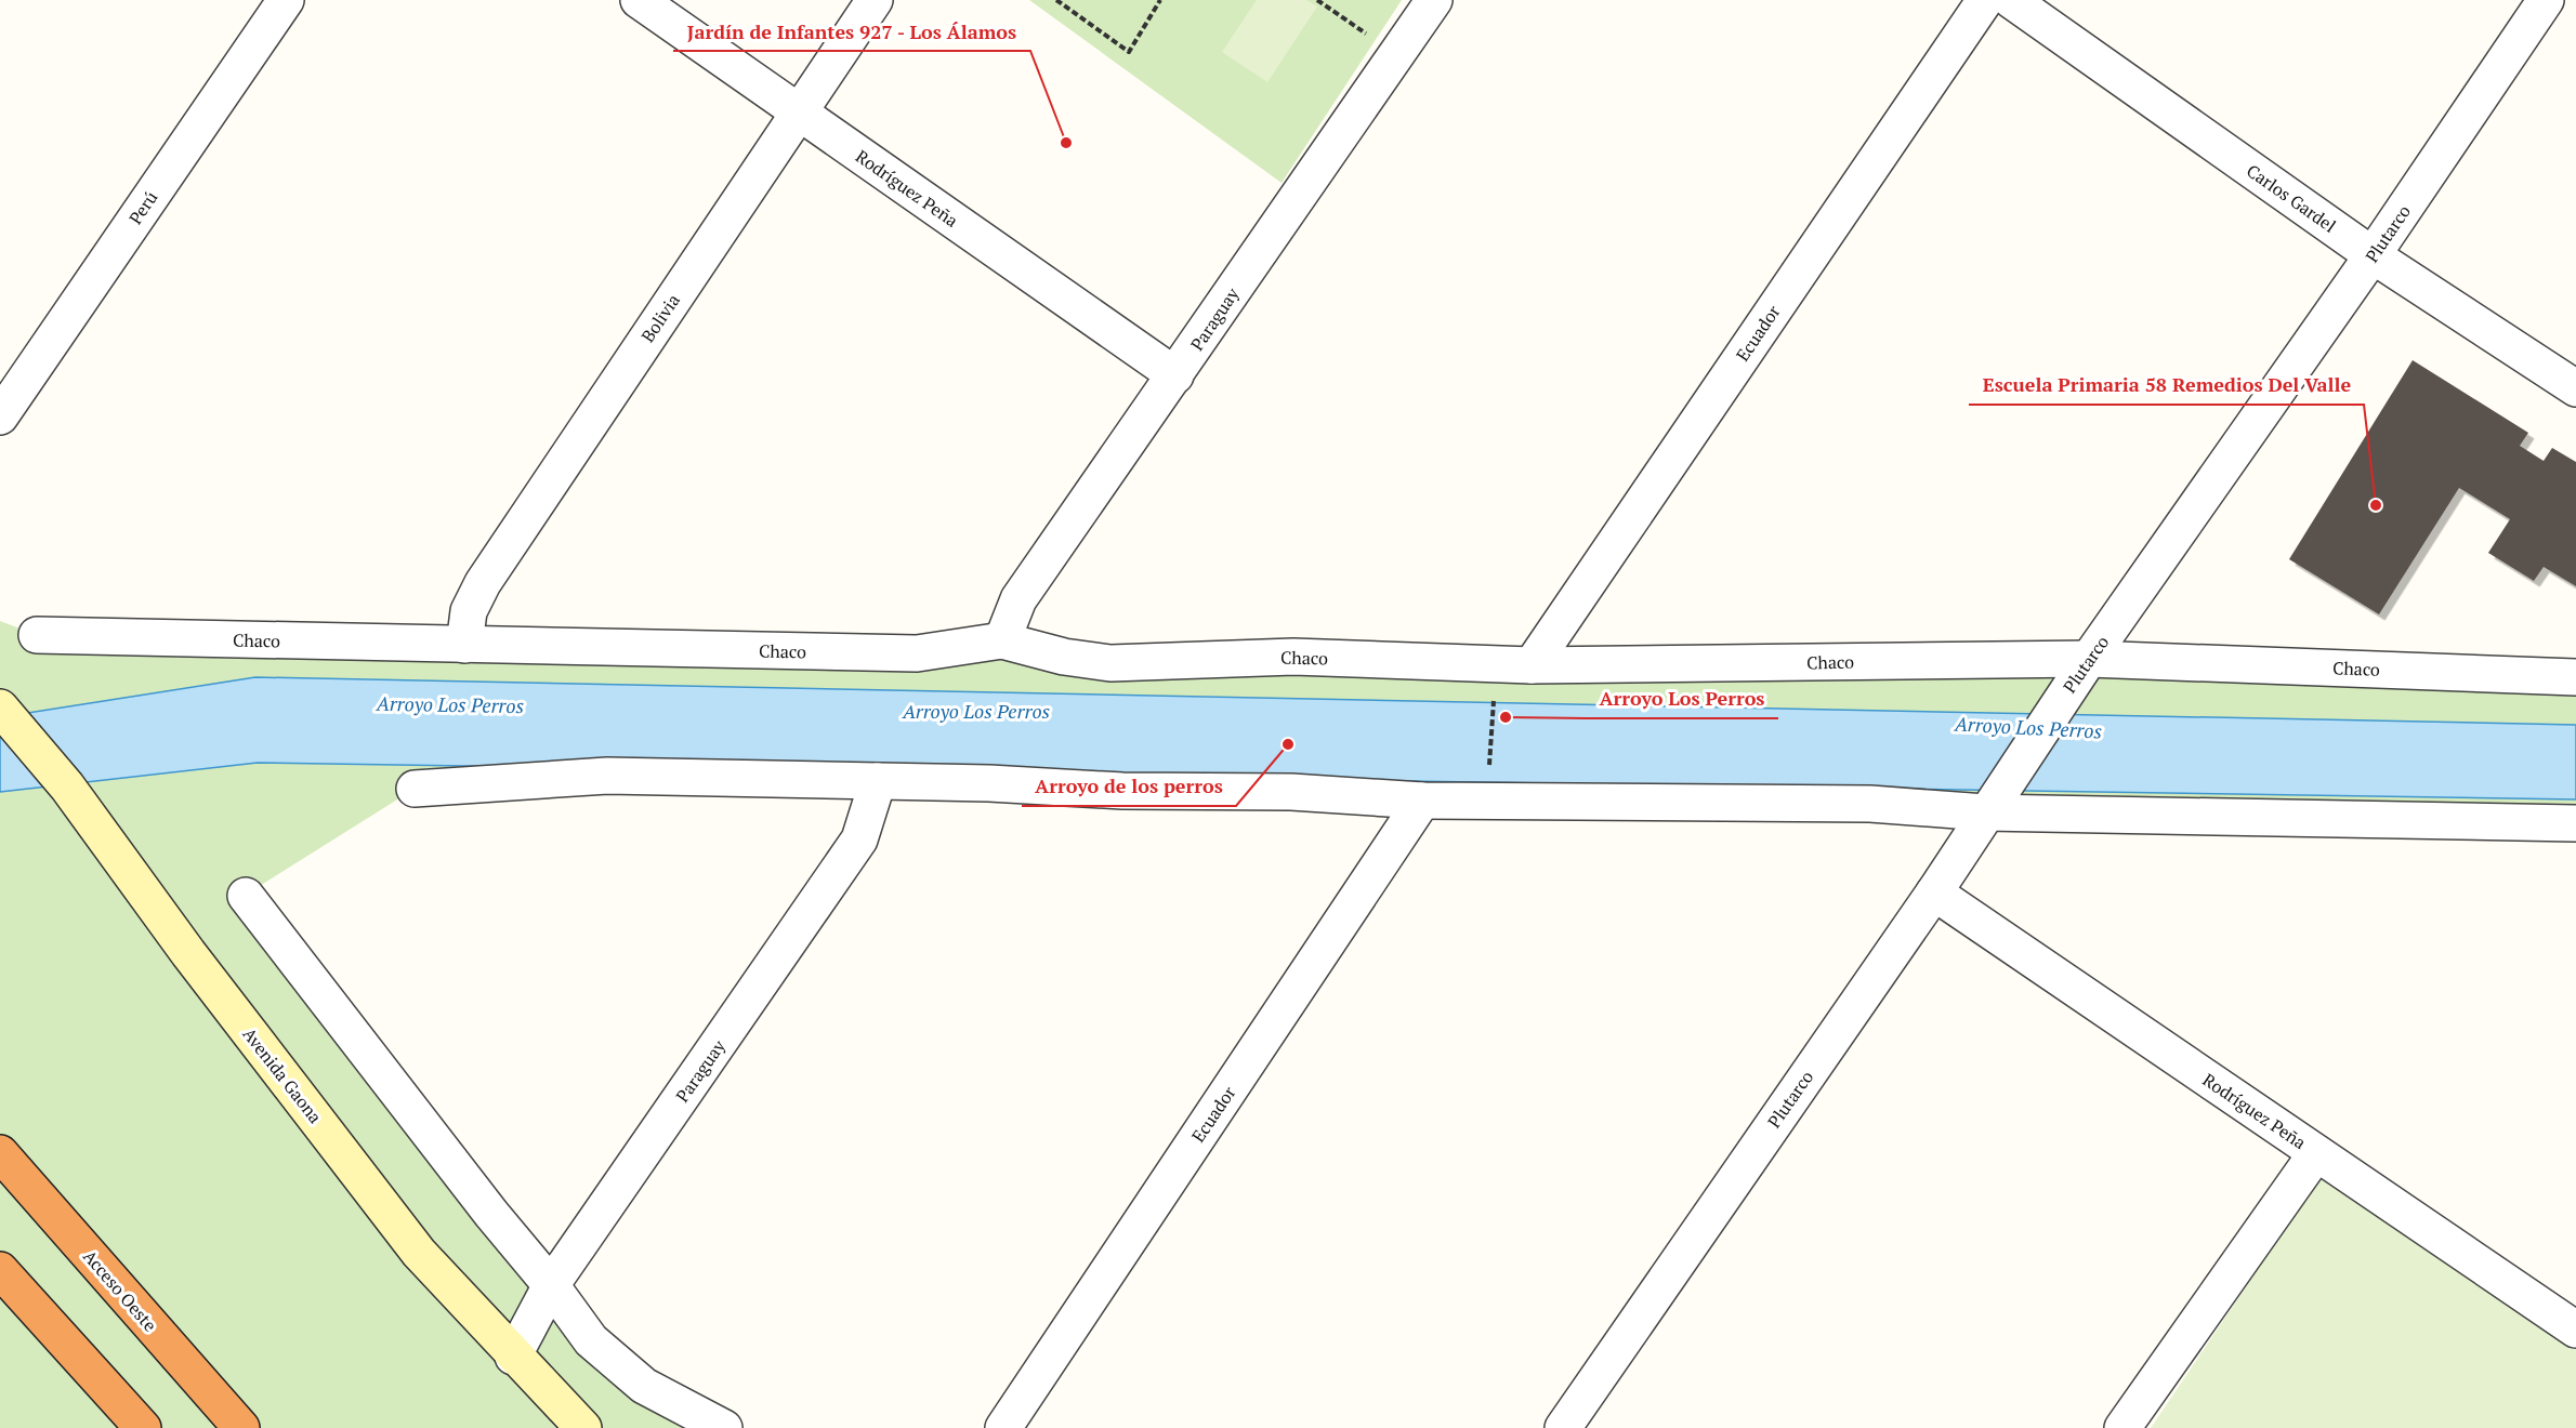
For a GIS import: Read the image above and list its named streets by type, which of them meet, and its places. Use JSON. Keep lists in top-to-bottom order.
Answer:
{
  "streets": {
    "highway": ["Acceso Oeste"],
    "street": [
      "Rodríguez Peña",
      "Carlos Gardel",
      "Perú",
      "Plutarco",
      "Bolivia",
      "Paraguay",
      "Ecuador",
      "Chaco",
      "Avenida Gaona"
    ]
  },
  "crossings": [
    ["Rodríguez Peña", "Plutarco"],
    ["Rodríguez Peña", "Bolivia"],
    ["Rodríguez Peña", "Paraguay"],
    ["Carlos Gardel", "Plutarco"],
    ["Plutarco", "Chaco"],
    ["Bolivia", "Chaco"],
    ["Paraguay", "Chaco"],
    ["Paraguay", "Avenida Gaona"],
    ["Ecuador", "Chaco"]
  ],
  "water": ["Arroyo Los Perros"],
  "places": [
    "Jardín de Infantes 927 - Los Álamos",
    "Escuela Primaria 58 Remedios Del Valle",
    "Arroyo Los Perros",
    "Arroyo de los perros"
  ]
}
